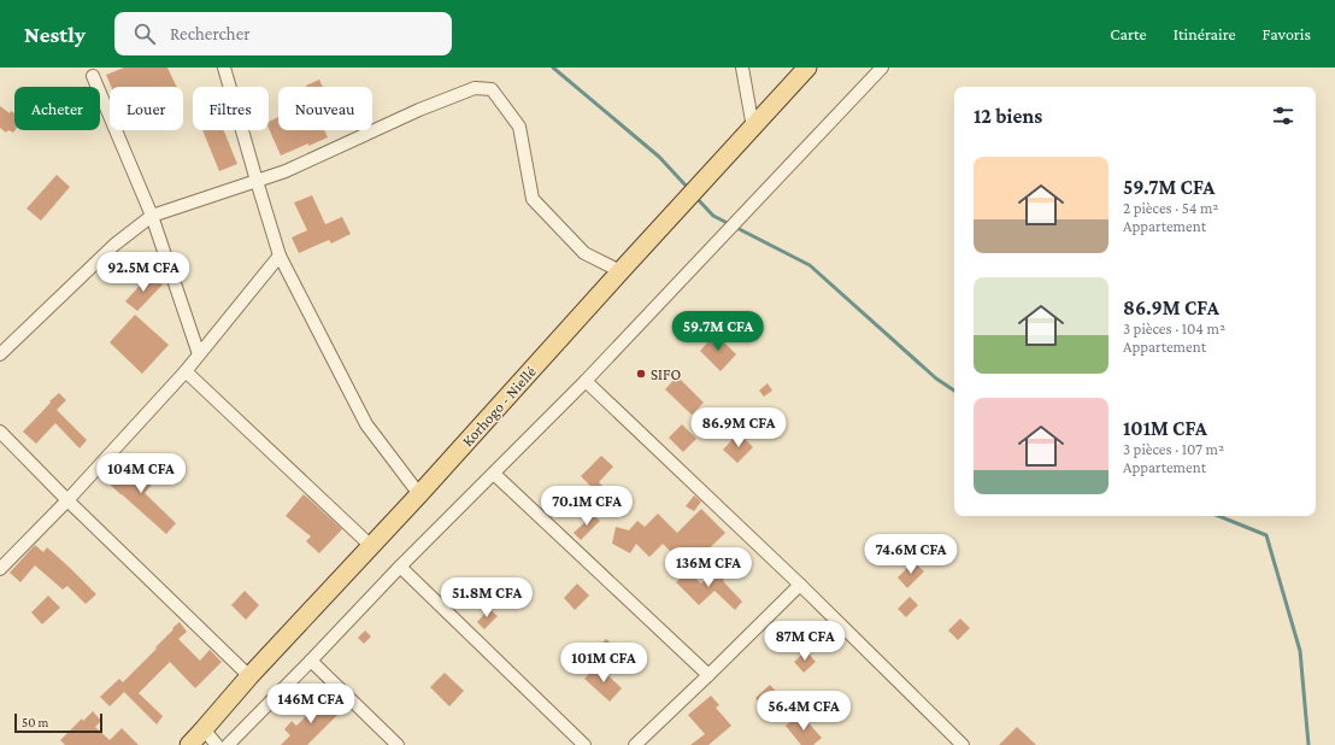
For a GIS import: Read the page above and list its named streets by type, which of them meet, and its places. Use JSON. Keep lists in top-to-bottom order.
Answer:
{
  "streets": {
    "main road": ["Korhogo - Niellé"]
  },
  "places": ["SIFO"],
  "scale_bar": "50 m",
  "page": {
    "header": "Nestly",
    "search": "Rechercher",
    "nav": ["Carte", "Itinéraire", "Favoris"],
    "chip": [
      "Acheter",
      "Louer",
      "Filtres",
      "Nouveau"
    ],
    "heading": "12 biens",
    "list": [
      {
        "name": "59.7M CFA",
        "note": "2 pièces · 54 m² · Appartement"
      },
      {
        "name": "86.9M CFA",
        "note": "3 pièces · 104 m² · Appartement"
      },
      {
        "name": "101M CFA",
        "note": "3 pièces · 107 m² · Appartement"
      }
    ],
    "price": [
      "92.5M CFA",
      "59.7M CFA",
      "86.9M CFA",
      "104M CFA",
      "70.1M CFA",
      "74.6M CFA",
      "136M CFA",
      "51.8M CFA",
      "87M CFA",
      "101M CFA",
      "146M CFA",
      "56.4M CFA"
    ],
    "scale": "50 m"
  }
}
